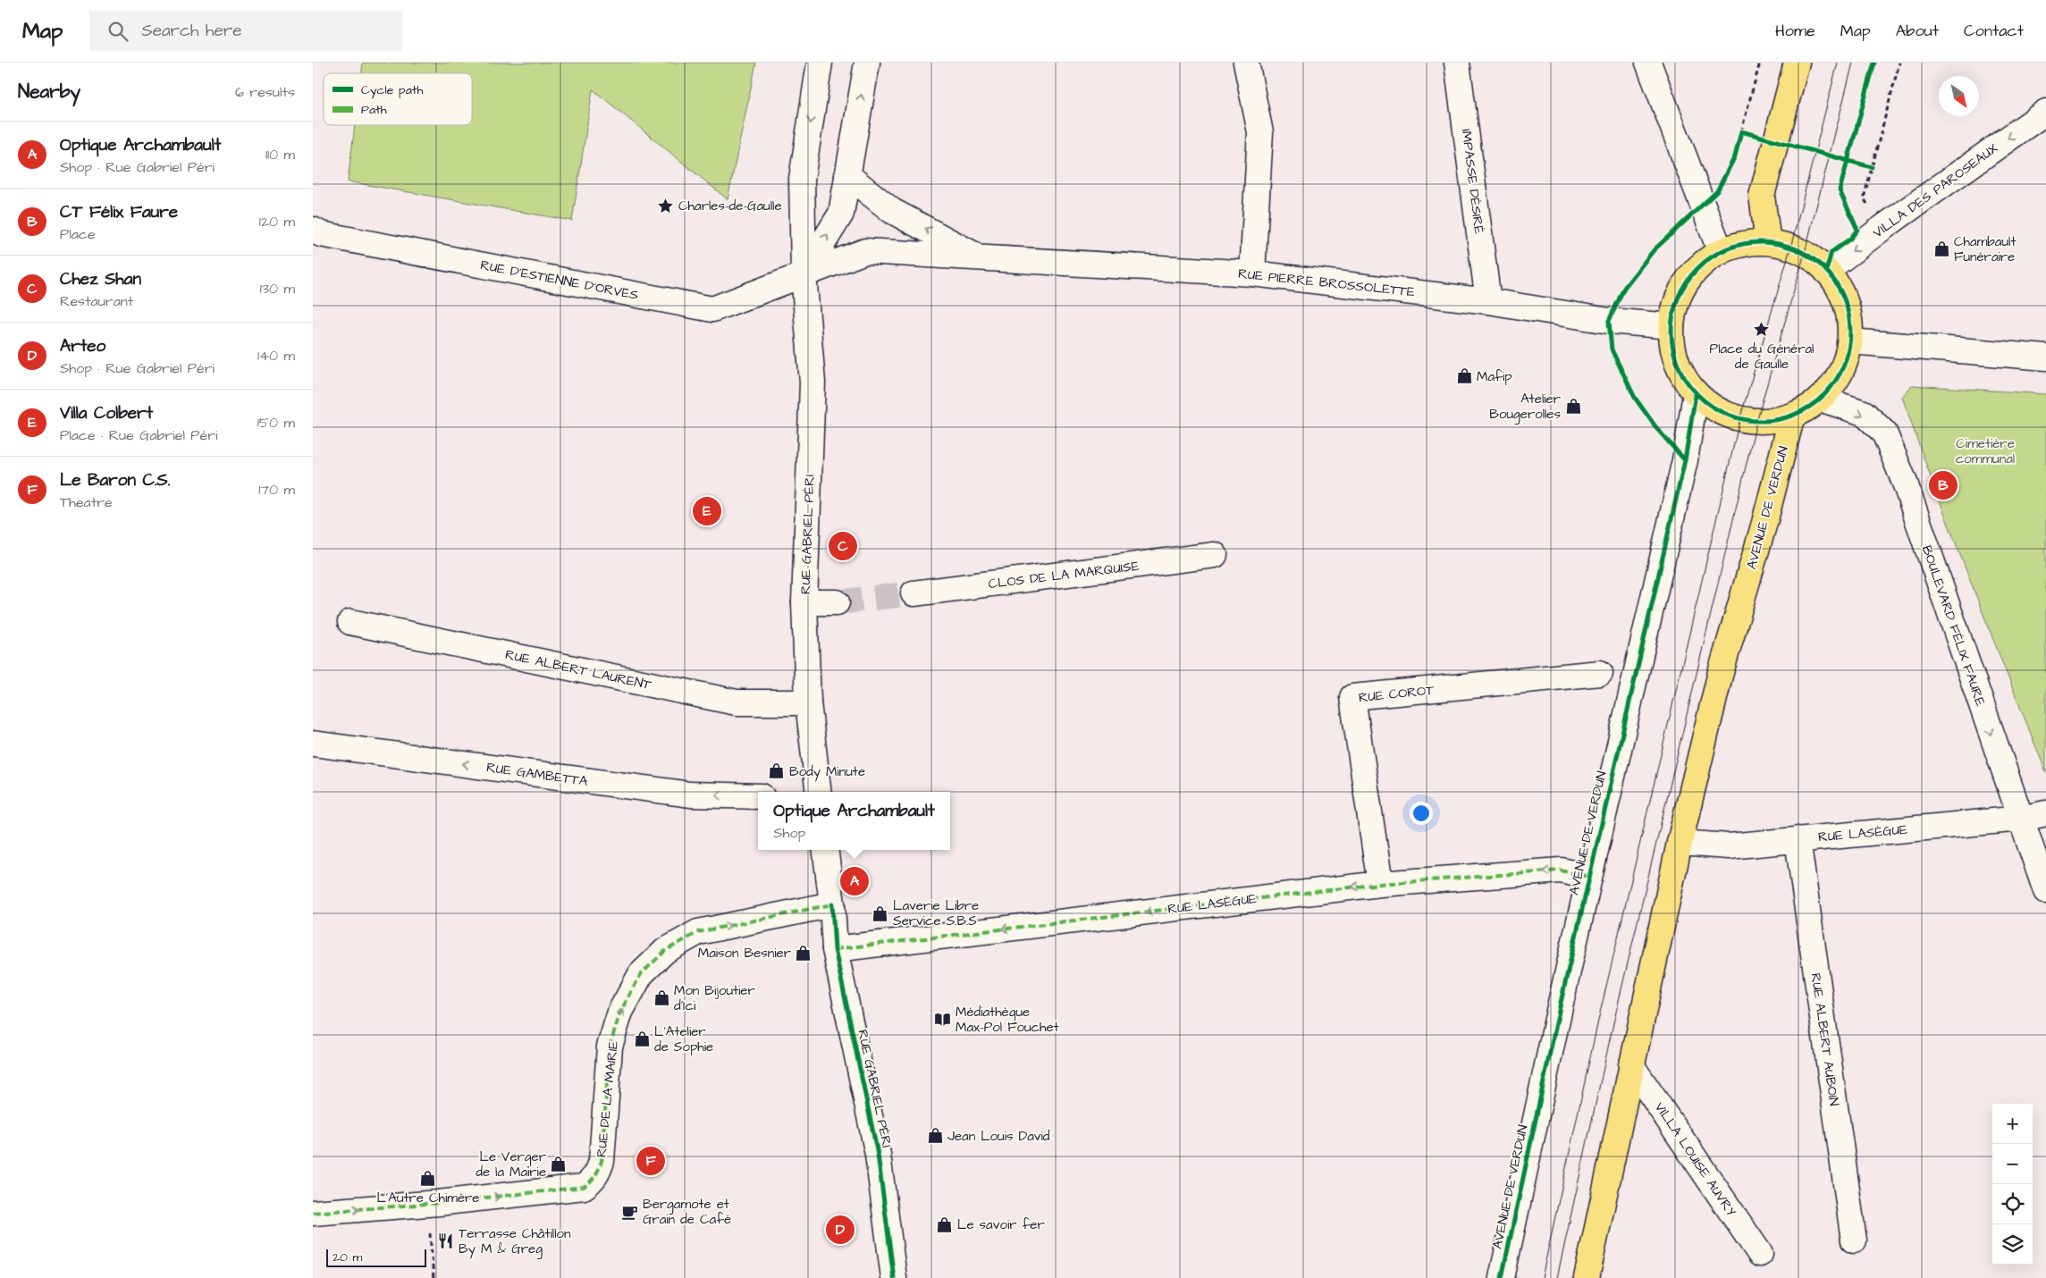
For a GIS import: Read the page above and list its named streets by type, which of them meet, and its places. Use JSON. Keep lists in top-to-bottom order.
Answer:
{
  "streets": {
    "main road": ["AVENUE DE VERDUN"],
    "street": [
      "IMPASSE DÉSIRÉ",
      "VILLA DES PAROSEAUX",
      "RUE D'ESTIENNE D'ORVES",
      "RUE PIERRE BROSSOLETTE",
      "RUE GABRIEL PÉRI",
      "CLOS DE LA MARQUISE",
      "BOULEVARD FÉLIX FAURE",
      "RUE ALBERT LAURENT",
      "RUE COROT",
      "RUE GAMBETTA",
      "RUE LASÈGUE",
      "RUE ALBERT AUBOIN",
      "RUE DE LA MAIRIE",
      "VILLA LOUISE AUVRY"
    ]
  },
  "crossings": [
    ["IMPASSE DÉSIRÉ", "RUE PIERRE BROSSOLETTE"],
    ["RUE D'ESTIENNE D'ORVES", "RUE PIERRE BROSSOLETTE"],
    ["RUE D'ESTIENNE D'ORVES", "RUE GABRIEL PÉRI"],
    ["RUE PIERRE BROSSOLETTE", "RUE GABRIEL PÉRI"],
    ["AVENUE DE VERDUN", "RUE LASÈGUE"],
    ["AVENUE DE VERDUN", "VILLA LOUISE AUVRY"],
    ["RUE GABRIEL PÉRI", "RUE ALBERT LAURENT"],
    ["RUE GABRIEL PÉRI", "RUE LASÈGUE"],
    ["RUE GABRIEL PÉRI", "RUE DE LA MAIRIE"],
    ["BOULEVARD FÉLIX FAURE", "RUE LASÈGUE"],
    ["RUE COROT", "RUE LASÈGUE"],
    ["RUE LASÈGUE", "RUE ALBERT AUBOIN"]
  ],
  "one_way": [
    "VILLA DES PAROSEAUX",
    "BOULEVARD FÉLIX FAURE",
    "RUE GAMBETTA",
    "RUE LASÈGUE",
    "RUE DE LA MAIRIE"
  ],
  "parks": ["Cimetière communal"],
  "places": {
    "place": ["Charles-de-Gaulle", "Place du Général de Gaulle"],
    "shop": [
      "Chambault Funéraire",
      "Mafip",
      "Atelier Bougerolles",
      "Body Minute",
      "Laverie Libre Service S.B.S",
      "Maison Besnier",
      "Mon Bijoutier d'Ici",
      "L'Atelier de Sophie",
      "Jean Louis David",
      "Le Verger de la Mairie",
      "L’Autre Chimère",
      "Le savoir fer"
    ],
    "library": ["Médiathèque Max-Pol Fouchet"],
    "cafe": ["Bergamote et Grain de Café"],
    "restaurant": ["Terrasse Châtillon By M & Greg"]
  },
  "legend": ["Cycle path", "Path"],
  "scale_bar": "20 m",
  "north": "bottom right",
  "page": {
    "header": "Map",
    "search": "Search here",
    "nav": [
      "Home",
      "Map",
      "About",
      "Contact"
    ],
    "heading": ["Nearby", "6 results"],
    "list": [
      {
        "mark": "A",
        "name": "Optique Archambault",
        "note": "Shop · Rue Gabriel Péri",
        "value": "110 m"
      },
      {
        "mark": "B",
        "name": "CT Félix Faure",
        "note": "Place",
        "value": "120 m"
      },
      {
        "mark": "C",
        "name": "Chez Shan",
        "note": "Restaurant",
        "value": "130 m"
      },
      {
        "mark": "D",
        "name": "Arteo",
        "note": "Shop · Rue Gabriel Péri",
        "value": "140 m"
      },
      {
        "mark": "E",
        "name": "Villa Colbert",
        "note": "Place · Rue Gabriel Péri",
        "value": "150 m"
      },
      {
        "mark": "F",
        "name": "Le Baron C.S.",
        "note": "Theatre",
        "value": "170 m"
      }
    ],
    "pins": [
      "B",
      "E",
      "C",
      "A",
      "F",
      "D"
    ],
    "popup": ["Optique Archambault", "Shop"],
    "map_buttons": ["+", "−"],
    "scale": "20 m"
  }
}
